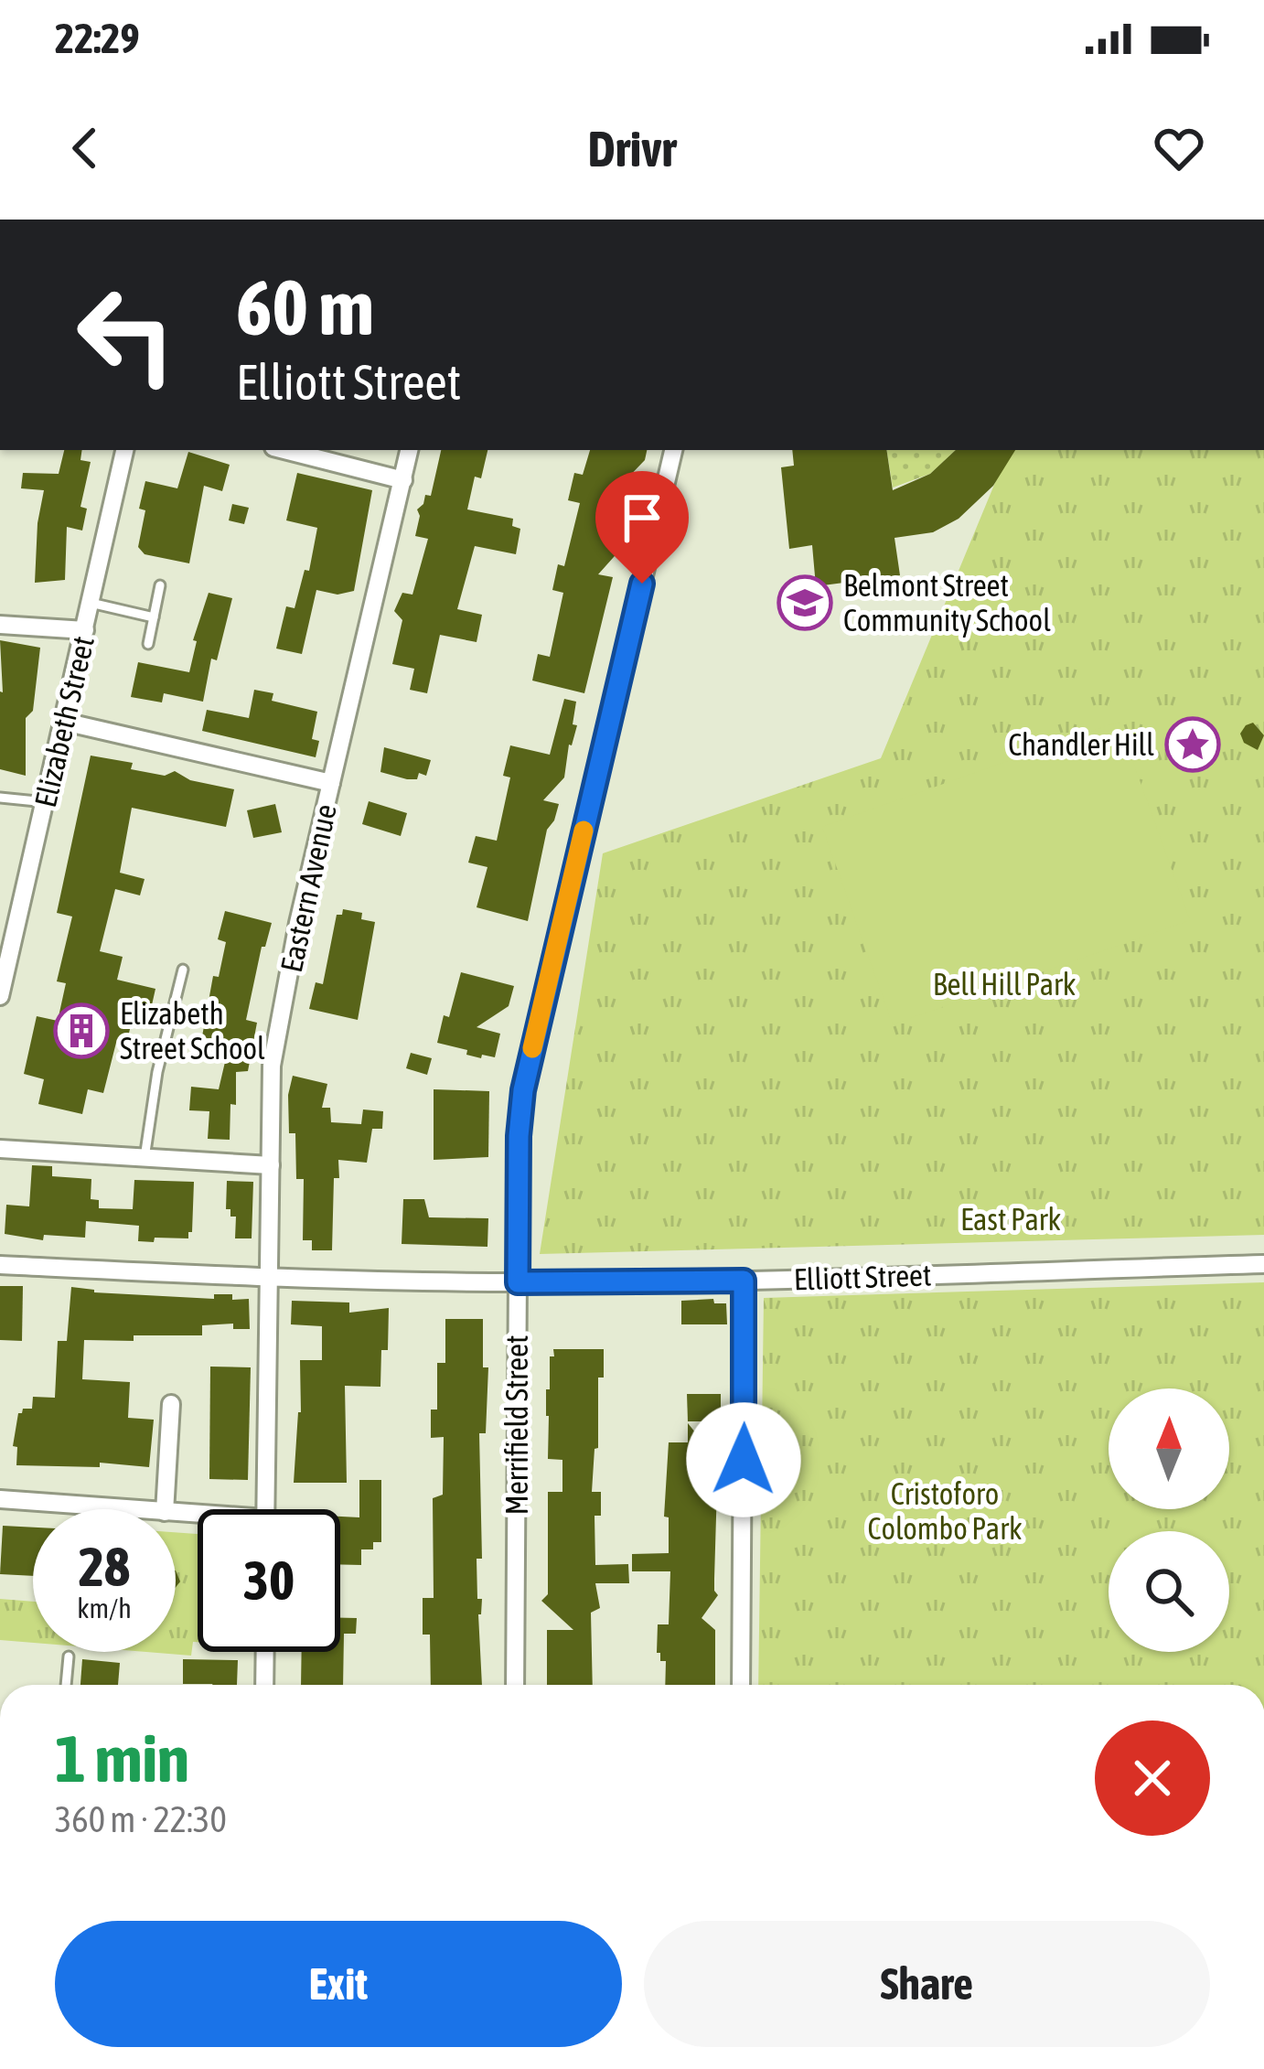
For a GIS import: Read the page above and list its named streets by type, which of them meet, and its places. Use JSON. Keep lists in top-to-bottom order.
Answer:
{
  "streets": {
    "street": [
      "Elizabeth Street",
      "Eastern Avenue",
      "Elliott Street",
      "Merrifield Street"
    ]
  },
  "crossings": [
    ["Eastern Avenue", "Elliott Street"],
    ["Elliott Street", "Merrifield Street"]
  ],
  "parks": ["Bell Hill Park", "East Park", "Cristoforo Colombo Park"],
  "places": {
    "school or university": ["Belmont Street Community School"],
    "place": ["Chandler Hill"],
    "building": ["Elizabeth Street School"]
  },
  "north": "top",
  "page": {
    "status": "22:29",
    "header": "Drivr",
    "turn": ["60 m", "Elliott Street"],
    "speed": "28 km/h",
    "limit": "30",
    "heading": ["1 min", "360 m · 22:30"],
    "buttons": ["Exit", "Share"]
  }
}
